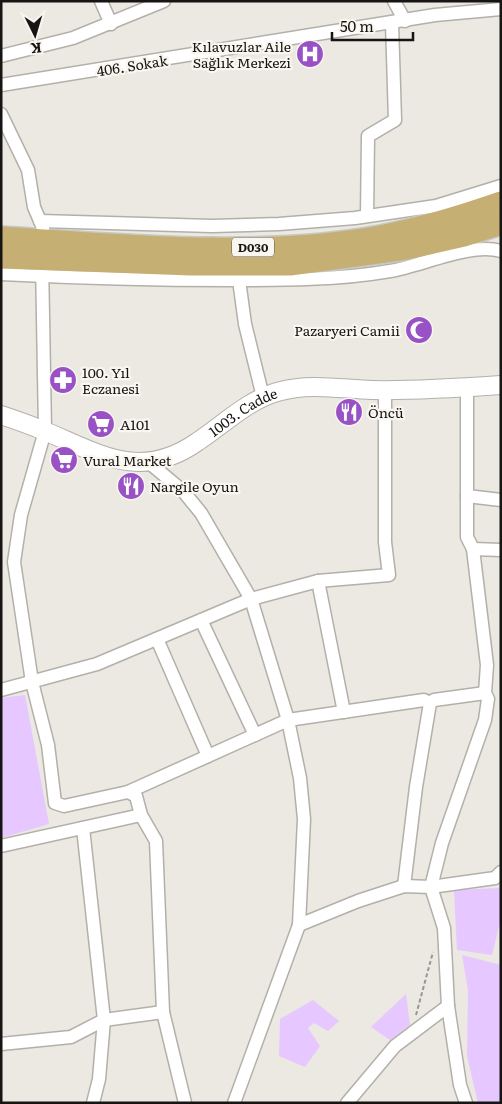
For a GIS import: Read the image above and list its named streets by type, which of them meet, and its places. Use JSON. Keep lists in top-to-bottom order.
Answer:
{
  "streets": {
    "highway": ["D030"],
    "main road": ["1003. Cadde"],
    "street": ["406. Sokak"]
  },
  "places": {
    "hospital": ["Kılavuzlar Aile Sağlık Merkezi"],
    "mosque": ["Pazaryeri Camii"],
    "pharmacy": ["100. Yıl Eczanesi"],
    "restaurant": ["Öncü", "Nargile Oyun"],
    "supermarket": ["A101", "Vural Market"]
  },
  "scale_bar": "50 m",
  "north": "bottom"
}
